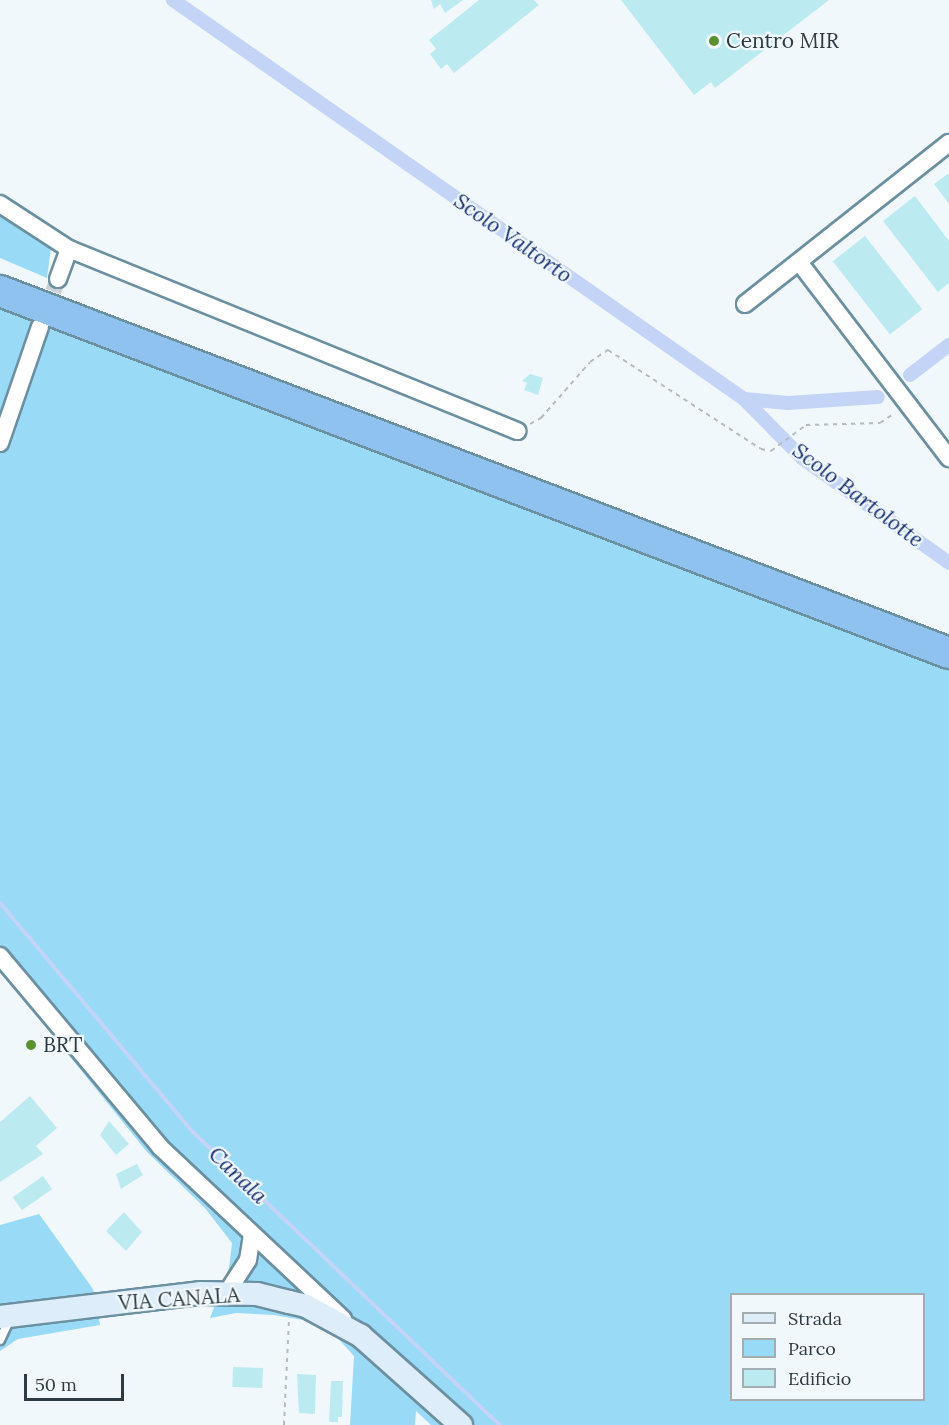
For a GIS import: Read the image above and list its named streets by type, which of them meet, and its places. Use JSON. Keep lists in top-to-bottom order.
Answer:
{
  "streets": {
    "street": ["VIA CANALA"]
  },
  "water": ["Scolo Valtorto", "Scolo Bartolotte", "Canala"],
  "places": ["Centro MIR", "BRT"],
  "legend": ["Strada", "Parco", "Edificio"],
  "scale_bar": "50 m"
}
